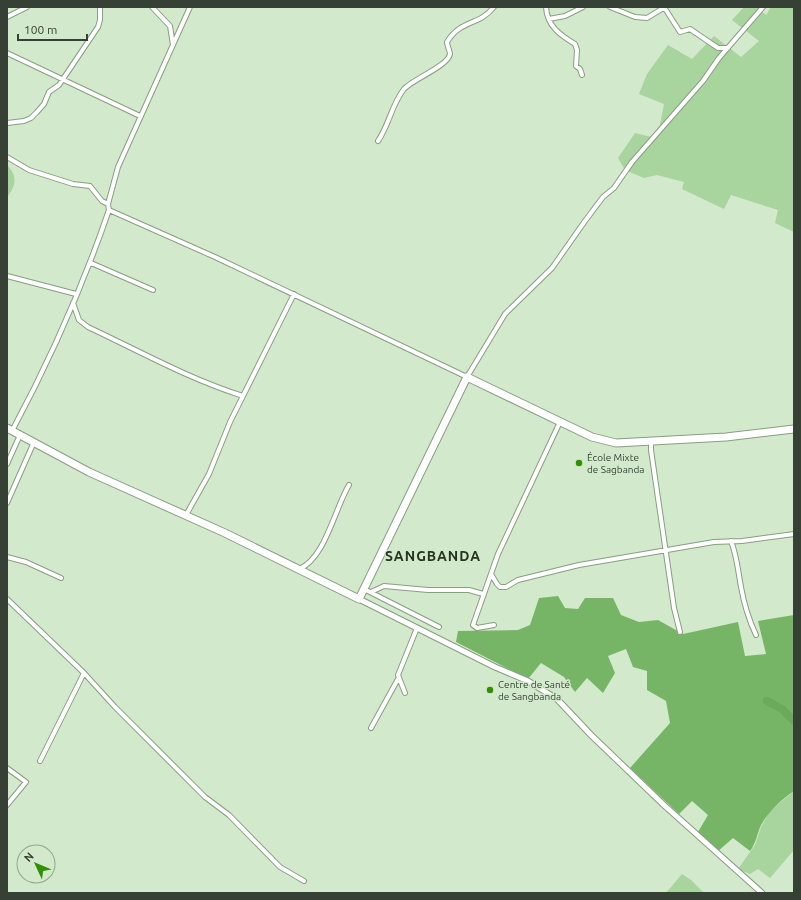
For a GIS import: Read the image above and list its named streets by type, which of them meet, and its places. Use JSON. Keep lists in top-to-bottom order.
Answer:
{
  "districts": ["SANGBANDA"],
  "places": ["École Mixte de Sagbanda", "Centre de Santé de Sangbanda"],
  "scale_bar": "100 m",
  "north": "top left"
}
